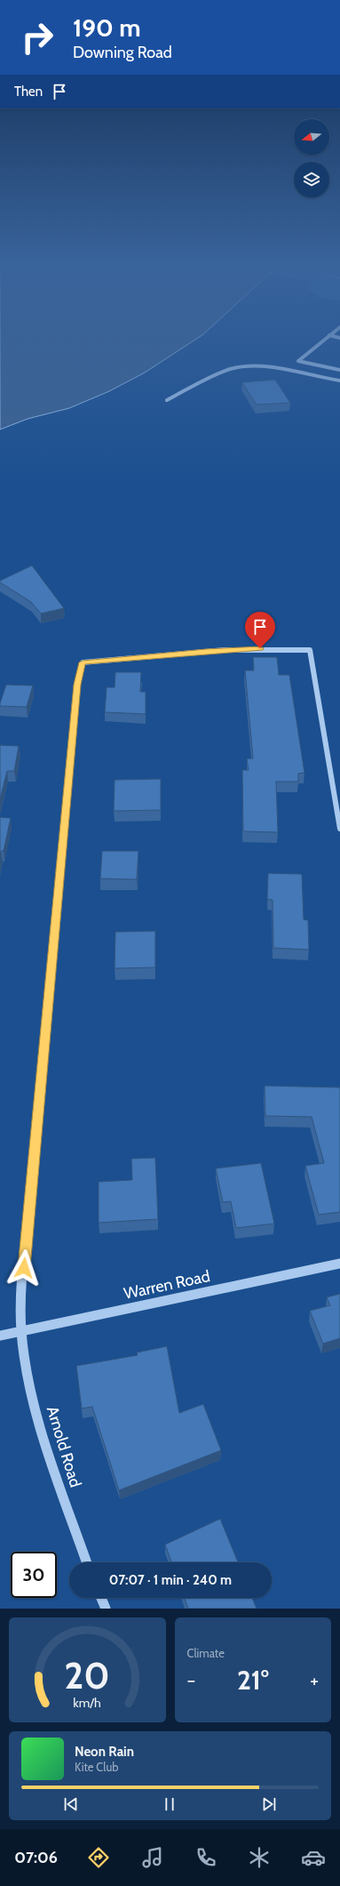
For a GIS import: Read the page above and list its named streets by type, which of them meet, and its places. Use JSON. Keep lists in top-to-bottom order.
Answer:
{
  "streets": {
    "street": ["Warren Road", "Arnold Road"]
  },
  "crossings": [
    ["Warren Road", "Arnold Road"]
  ],
  "north": "left",
  "page": {
    "turn": ["190 m", "Downing Road"],
    "then": "Then",
    "limit": "30",
    "trip": "07:07 · 1 min · 240 m",
    "tile": "Climate",
    "heat": ["−", "21°", "+"],
    "song": ["Neon Rain", "Kite Club"],
    "tabs": "07:06",
    "gauge": ["20", "km/h"]
  }
}
